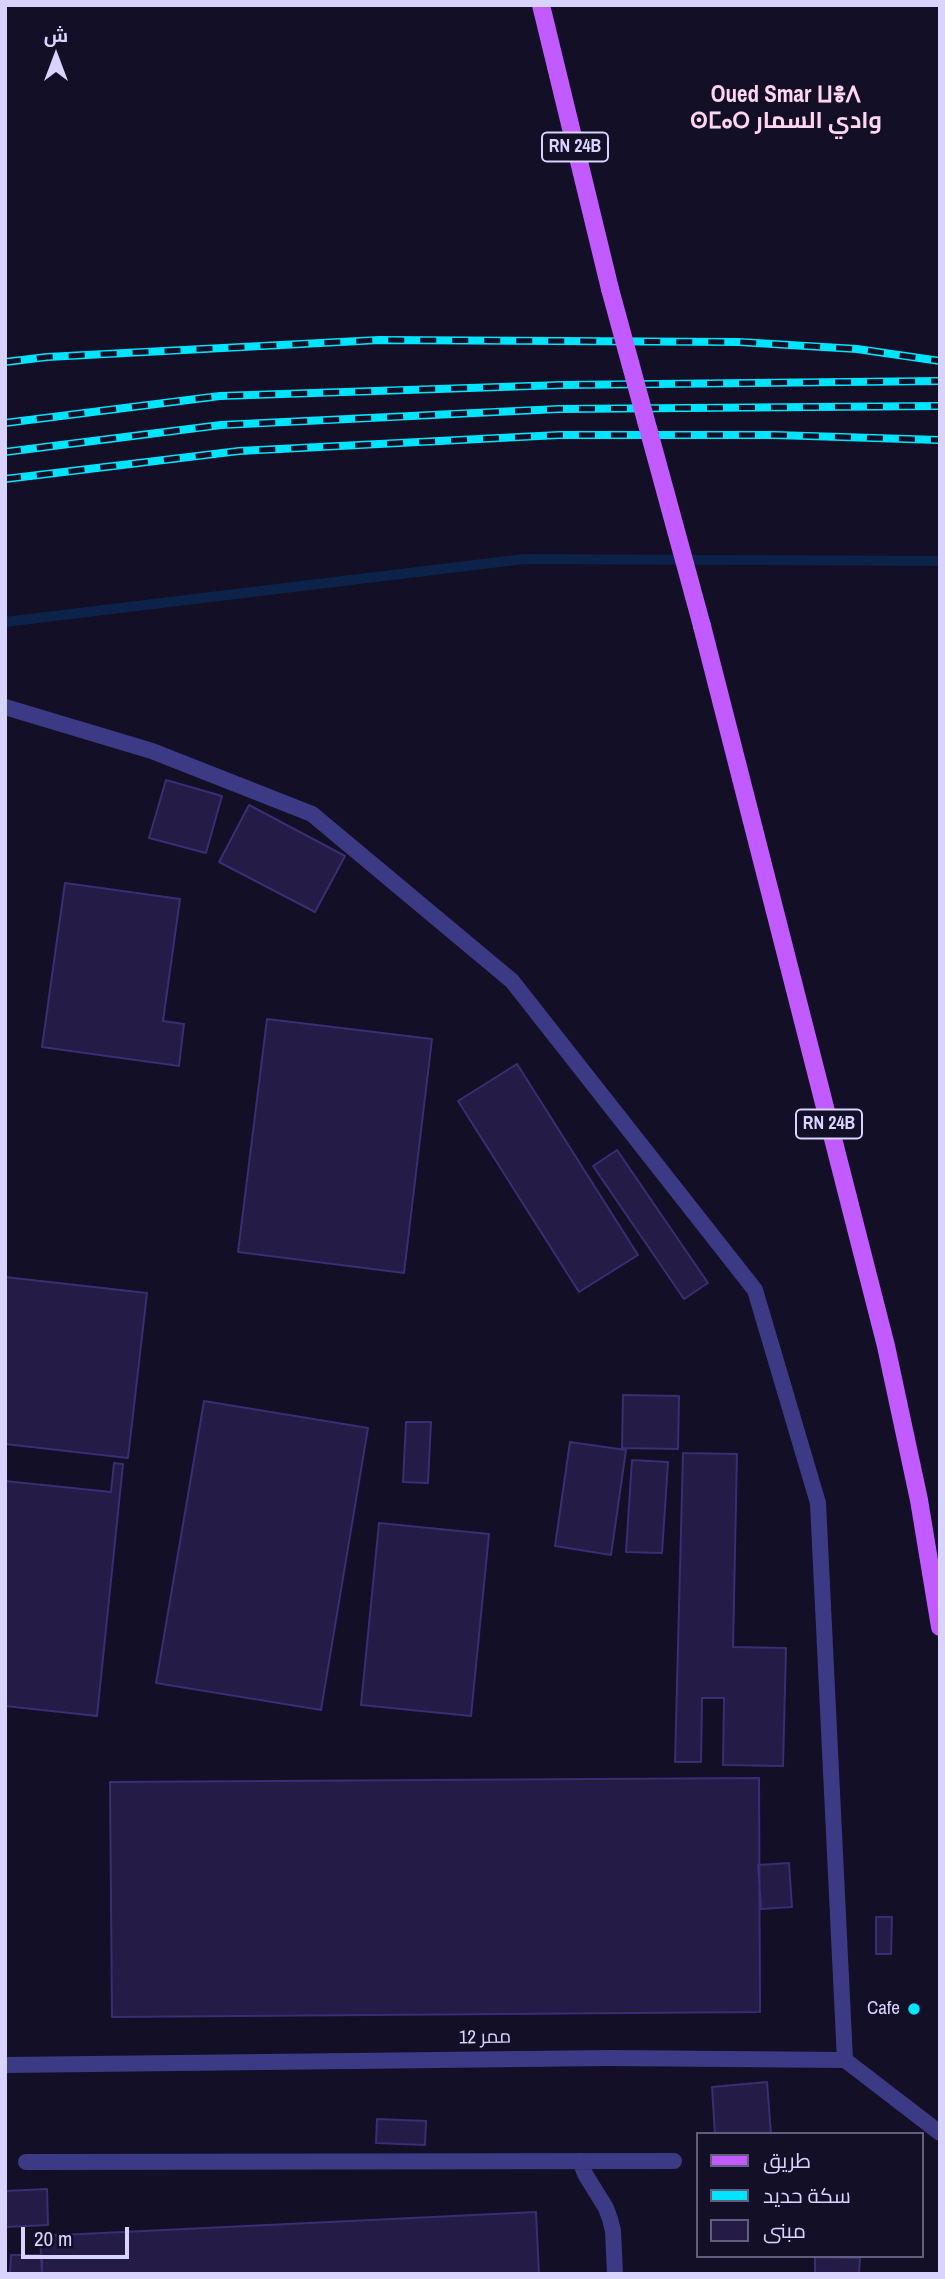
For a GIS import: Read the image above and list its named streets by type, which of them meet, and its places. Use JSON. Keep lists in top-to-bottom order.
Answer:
{
  "streets": {
    "main road": ["RN 24B"],
    "lane": ["ممر 12"]
  },
  "districts": ["Oued Smar ⵡⴻⴷ ⵙⵎⴰⵔ وادي السمار"],
  "places": ["Cafe"],
  "legend": ["طريق", "سكة حديد", "مبنى"],
  "scale_bar": "20 m",
  "north": "top"
}
